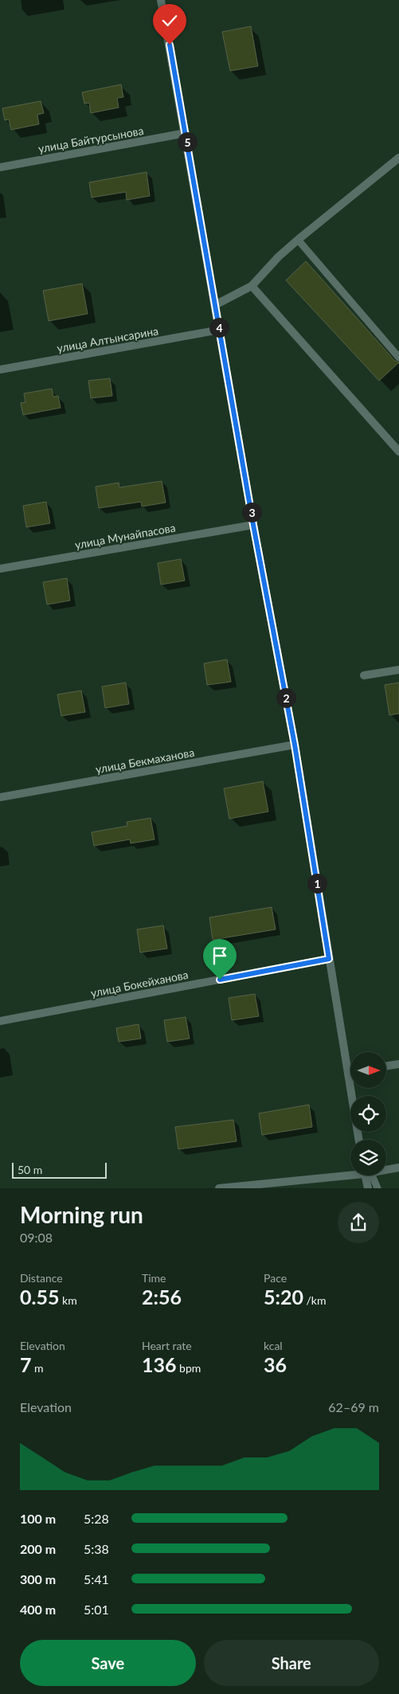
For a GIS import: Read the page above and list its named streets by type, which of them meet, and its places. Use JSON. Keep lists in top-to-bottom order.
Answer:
{
  "streets": {
    "street": [
      "улица Байтурсынова",
      "улица Алтынсарина",
      "улица Мунайпасова",
      "улица Бекмаханова",
      "улица Бокейханова"
    ]
  },
  "scale_bar": "50 m",
  "north": "right",
  "page": {
    "pins": [
      "5",
      "4",
      "3",
      "2",
      "1"
    ],
    "scale": "50 m",
    "heading": ["Morning run", "09:08"],
    "stats": [
      ["Distance", "0.55 km"],
      ["Time", "2:56"],
      ["Pace", "5:20 /km"],
      ["Elevation", "7 m"],
      ["Heart rate", "136 bpm"],
      ["kcal", "36"]
    ],
    "chart": ["Elevation", "62–69 m"],
    "list": [
      {
        "name": "100 m",
        "note": "5:28"
      },
      {
        "name": "200 m",
        "note": "5:38"
      },
      {
        "name": "300 m",
        "note": "5:41"
      },
      {
        "name": "400 m",
        "note": "5:01"
      }
    ],
    "buttons": ["Save", "Share"]
  }
}
